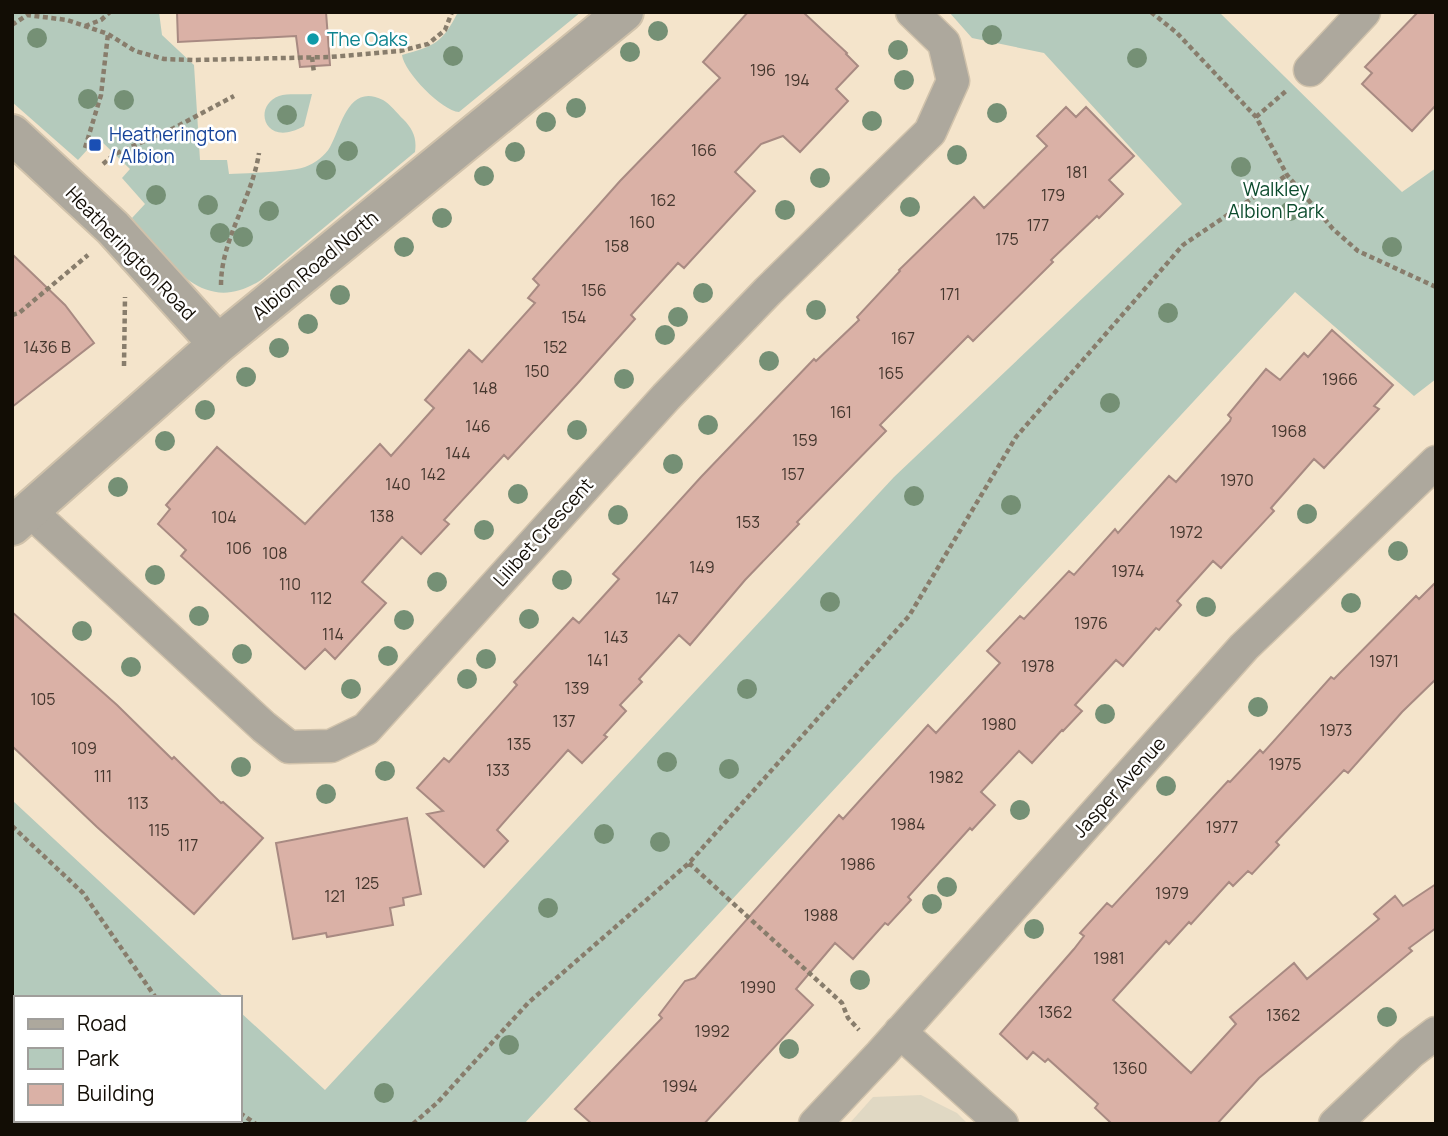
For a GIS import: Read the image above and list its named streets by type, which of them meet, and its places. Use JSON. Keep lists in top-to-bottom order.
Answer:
{
  "streets": {
    "street": [
      "Heatherington Road",
      "Albion Road North",
      "Lilibet Crescent",
      "Jasper Avenue"
    ]
  },
  "crossings": [
    ["Heatherington Road", "Albion Road North"],
    ["Albion Road North", "Lilibet Crescent"]
  ],
  "parks": ["Walkley Albion Park"],
  "places": {
    "other": ["The Oaks"],
    "transit": ["Heatherington / Albion"]
  },
  "house_numbers": [
    "196",
    "194",
    "166",
    "181",
    "179",
    "162",
    "160",
    "177",
    "175",
    "158",
    "156",
    "171",
    "154",
    "167",
    "1436 B",
    "152",
    "150",
    "165",
    "1966",
    "148",
    "161",
    "146",
    "1968",
    "159",
    "144",
    "142",
    "157",
    "1970",
    "140",
    "138",
    "104",
    "153",
    "1972",
    "106",
    "108",
    "149",
    "1974",
    "110",
    "112",
    "147",
    "1976",
    "114",
    "143",
    "141",
    "1971",
    "1978",
    "139",
    "105",
    "137",
    "1980",
    "1973",
    "135",
    "109",
    "1975",
    "133",
    "111",
    "1982",
    "113",
    "1984",
    "1977",
    "115",
    "117",
    "1986",
    "125",
    "1979",
    "121",
    "1988",
    "1981",
    "1990",
    "1362",
    "1362",
    "1992",
    "1360",
    "1994"
  ],
  "legend": ["Road", "Park", "Building"]
}
